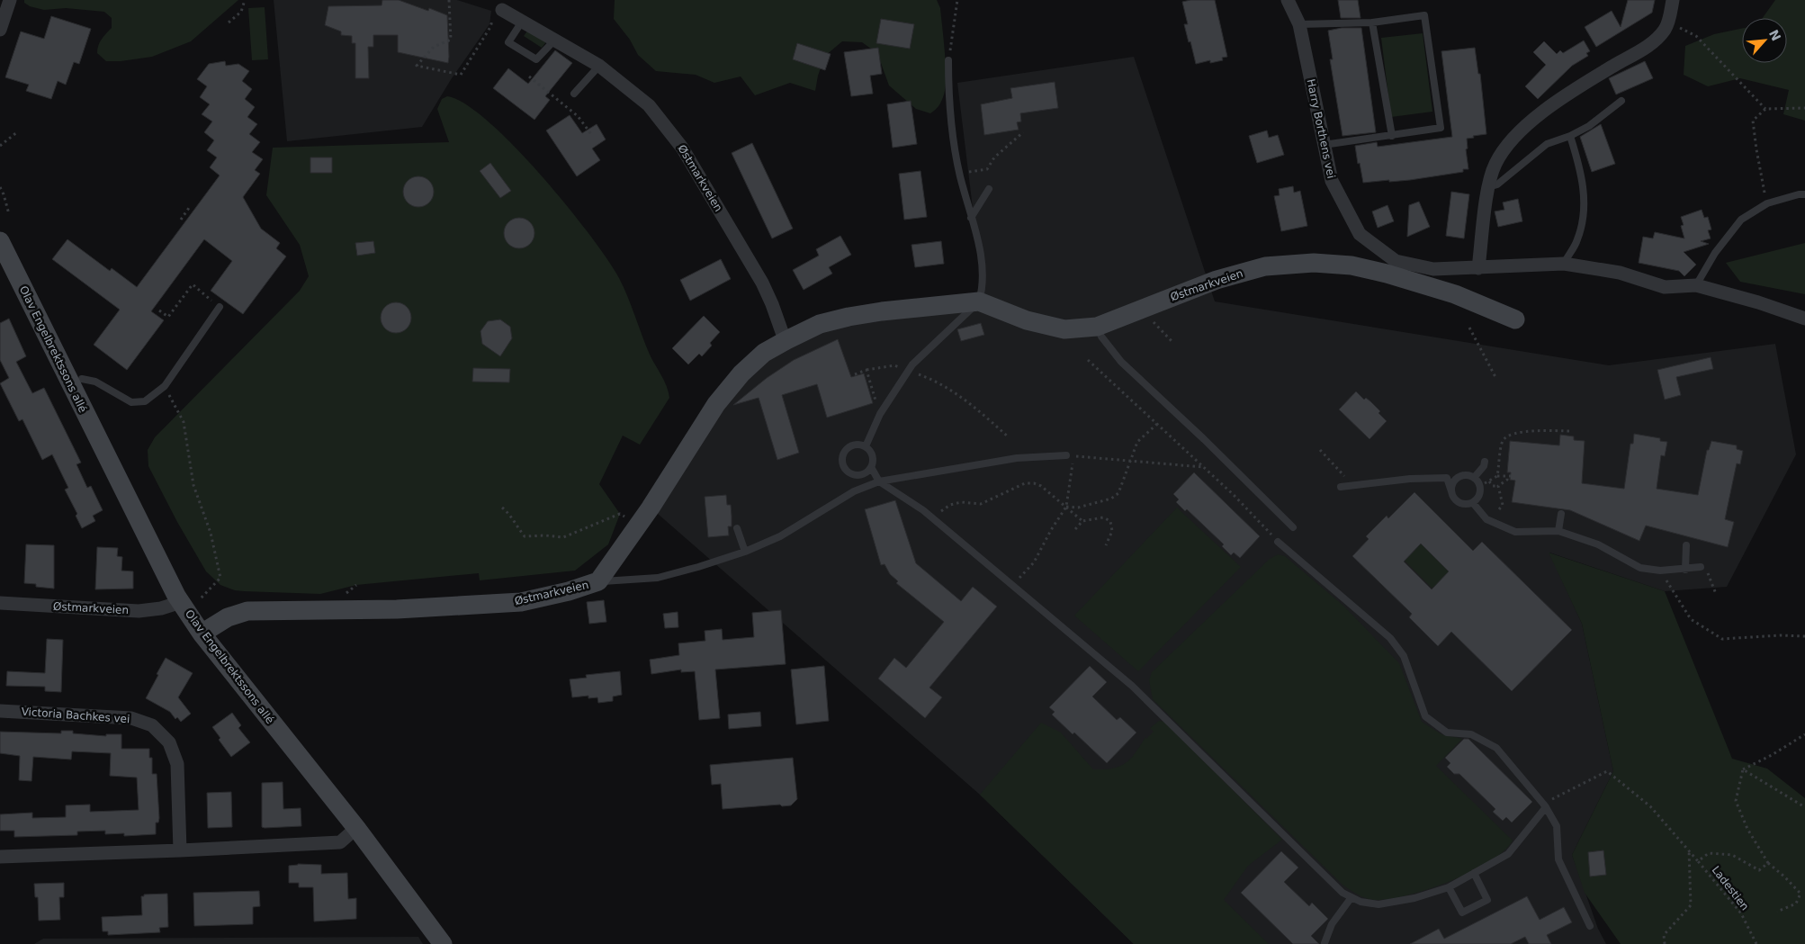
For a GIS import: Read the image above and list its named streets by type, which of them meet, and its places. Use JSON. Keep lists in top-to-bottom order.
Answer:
{
  "streets": {
    "street": [
      "Harry Borthens vei",
      "Østmarkveien",
      "Olav Engelbrektssons allé",
      "Victoria Bachkes vei"
    ],
    "path": ["Ladestien"]
  },
  "crossings": [
    ["Østmarkveien", "Olav Engelbrektssons allé"]
  ],
  "north": "top right"
}
